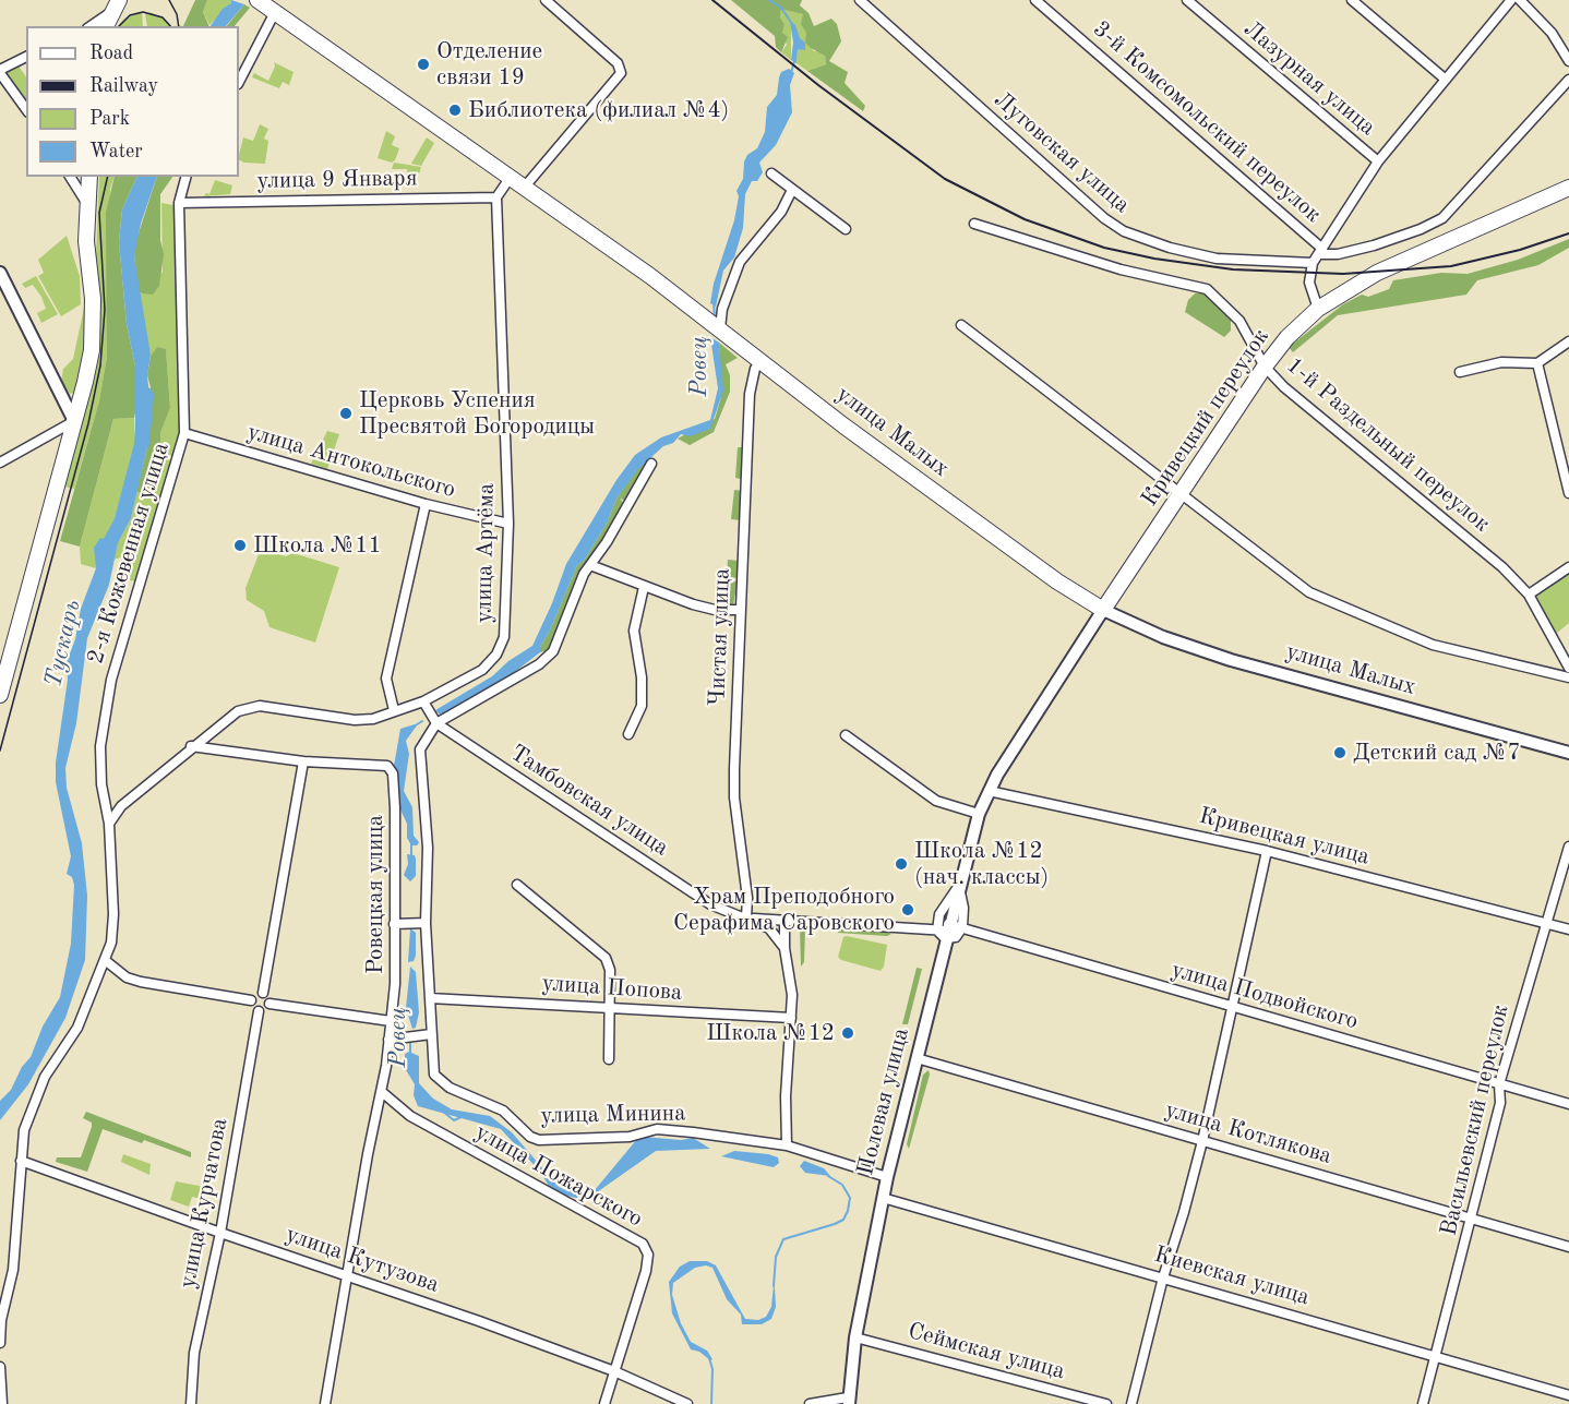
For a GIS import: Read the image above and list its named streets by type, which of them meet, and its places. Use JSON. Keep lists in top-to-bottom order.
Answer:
{
  "streets": {
    "main road": ["Кривецкий переулок", "улица Малых"],
    "street": [
      "Лазурная улица",
      "3-й Комсомольский переулок",
      "Луговская улица",
      "улица 9 Января",
      "1-й Раздельный переулок",
      "улица Антокольского",
      "2-я Кожевенная улица",
      "улица Артёма",
      "Чистая улица",
      "Тамбовская улица",
      "Кривецкая улица",
      "Ровецкая улица",
      "улица Попова",
      "улица Подвойского",
      "Полевая улица",
      "улица Минина",
      "Васильевский переулок",
      "улица Котлякова",
      "улица Пожарского",
      "улица Курчатова",
      "улица Кутузова",
      "Киевская улица",
      "Сеймская улица"
    ]
  },
  "crossings": [
    ["3-й Комсомольский переулок", "Луговская улица"],
    ["улица 9 Января", "2-я Кожевенная улица"],
    ["улица 9 Января", "улица Артёма"],
    ["Кривецкий переулок", "улица Малых"],
    ["Кривецкий переулок", "1-й Раздельный переулок"],
    ["Кривецкий переулок", "Полевая улица"],
    ["улица Малых", "Чистая улица"],
    ["улица Малых", "Полевая улица"],
    ["улица Антокольского", "2-я Кожевенная улица"],
    ["улица Антокольского", "улица Артёма"],
    ["2-я Кожевенная улица", "улица Артёма"],
    ["2-я Кожевенная улица", "улица Кутузова"],
    ["улица Артёма", "Тамбовская улица"],
    ["Чистая улица", "Тамбовская улица"],
    ["Тамбовская улица", "Полевая улица"],
    ["Кривецкая улица", "Полевая улица"],
    ["Кривецкая улица", "Васильевский переулок"],
    ["Ровецкая улица", "улица Пожарского"],
    ["Ровецкая улица", "улица Кутузова"],
    ["улица Подвойского", "Васильевский переулок"],
    ["Полевая улица", "улица Минина"],
    ["Полевая улица", "улица Котлякова"],
    ["Полевая улица", "Киевская улица"],
    ["Полевая улица", "Сеймская улица"],
    ["Васильевский переулок", "улица Котлякова"],
    ["Васильевский переулок", "Киевская улица"],
    ["улица Пожарского", "улица Кутузова"],
    ["улица Курчатова", "улица Кутузова"]
  ],
  "water": ["Ровец", "Тускарь"],
  "places": [
    "Отделение связи 19",
    "Библиотека (филиал №4)",
    "Церковь Успения Пресвятой Богородицы",
    "Школа №11",
    "Детский сад №7",
    "Школа №12 (нач. классы)",
    "Храм Преподобного Серафима Саровского",
    "Школа №12"
  ],
  "legend": [
    "Road",
    "Railway",
    "Park",
    "Water"
  ]
}
